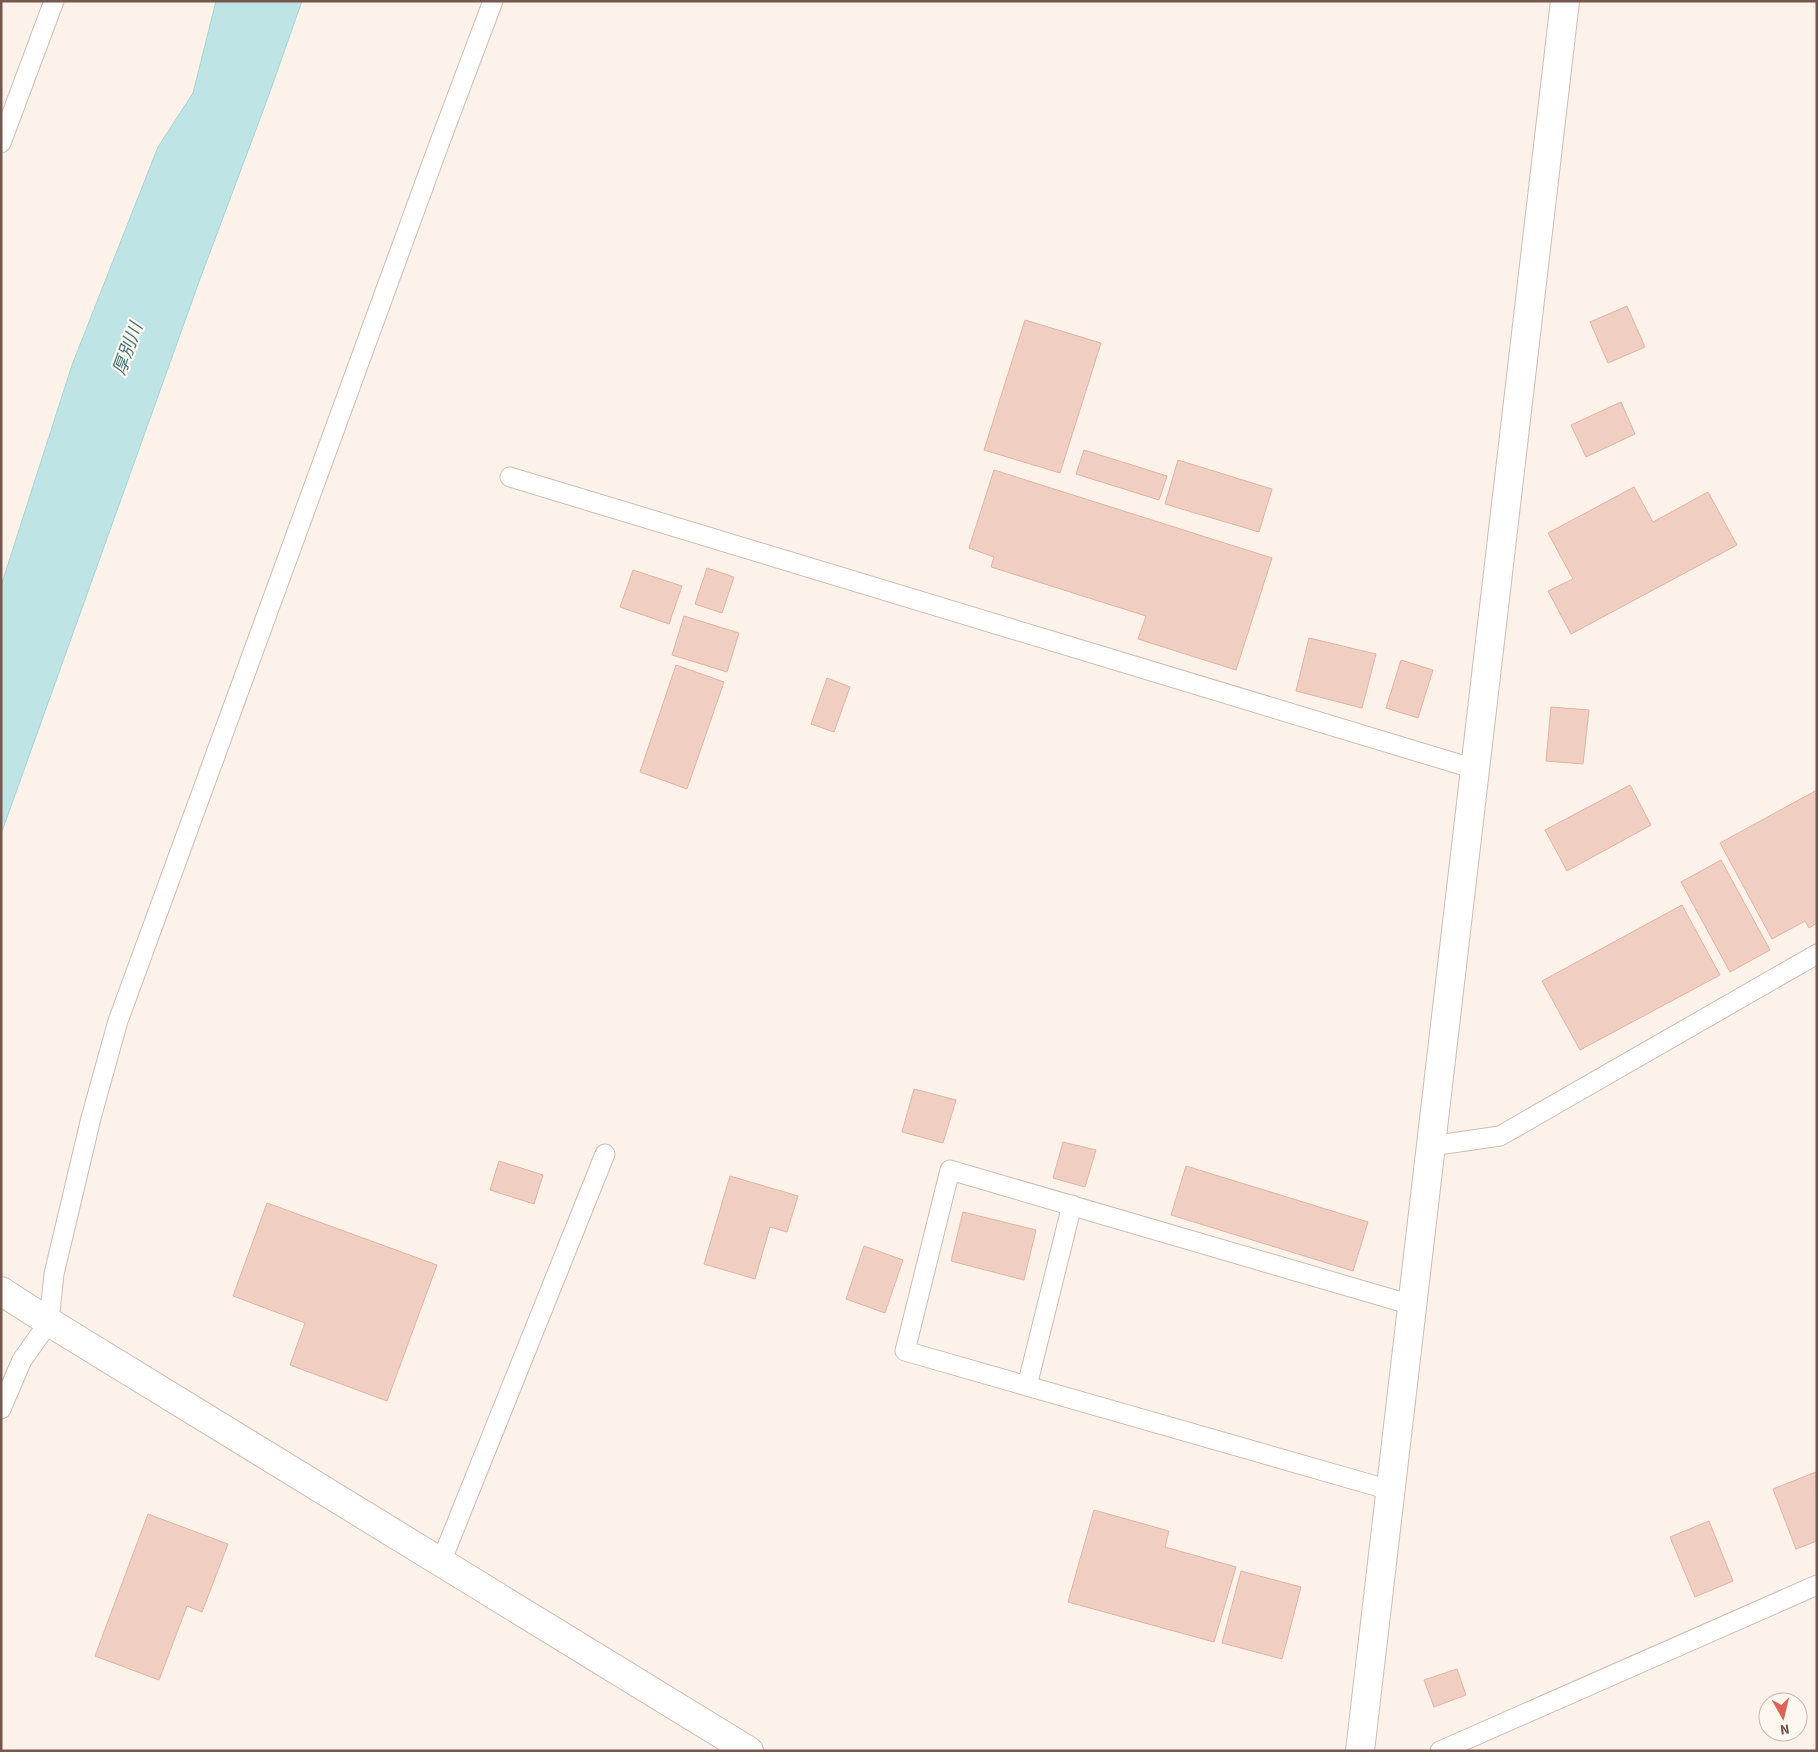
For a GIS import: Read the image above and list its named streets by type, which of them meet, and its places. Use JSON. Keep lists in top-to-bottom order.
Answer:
{
  "water": ["厚別川"],
  "north": "bottom"
}
